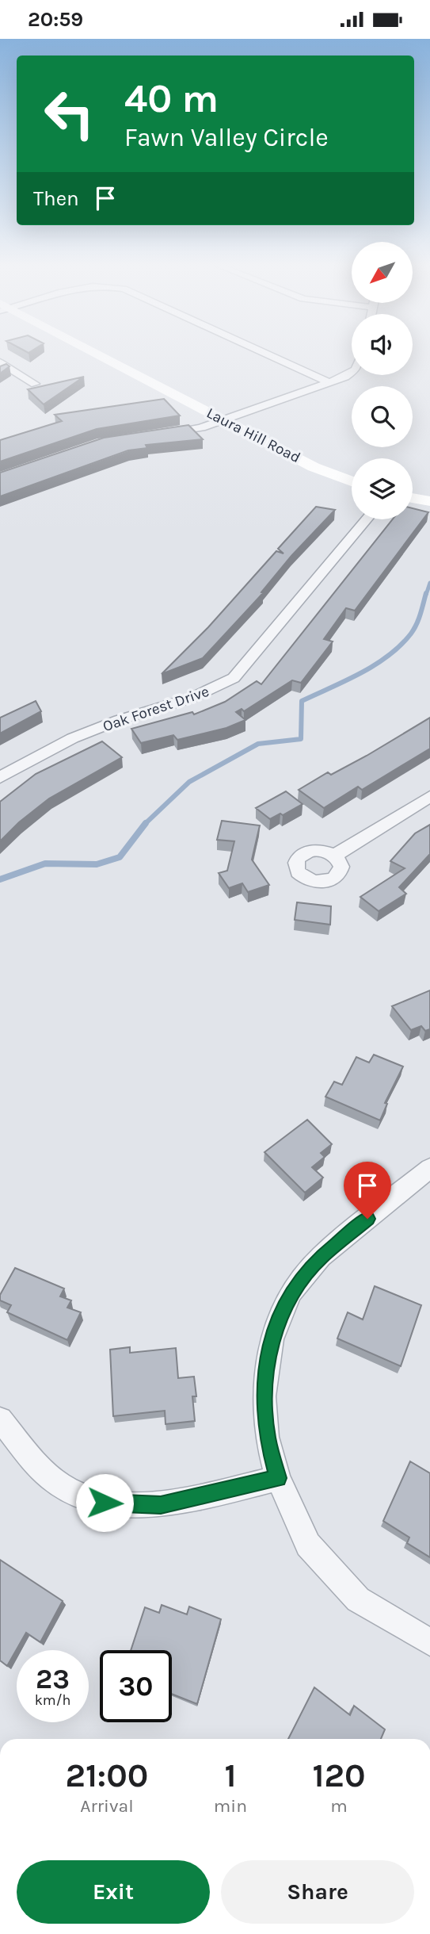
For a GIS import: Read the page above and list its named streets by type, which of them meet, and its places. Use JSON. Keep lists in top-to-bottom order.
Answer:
{
  "streets": {
    "main road": ["Laura Hill Road"],
    "street": ["Oak Forest Drive"]
  },
  "north": "bottom left",
  "page": {
    "status": "20:59",
    "turn": ["40 m", "Fawn Valley Circle"],
    "then": "Then",
    "speed": "23 km/h",
    "limit": "30",
    "eta": [
      "21:00",
      "Arrival",
      "1",
      "min",
      "120",
      "m"
    ],
    "buttons": ["Exit", "Share"]
  }
}
